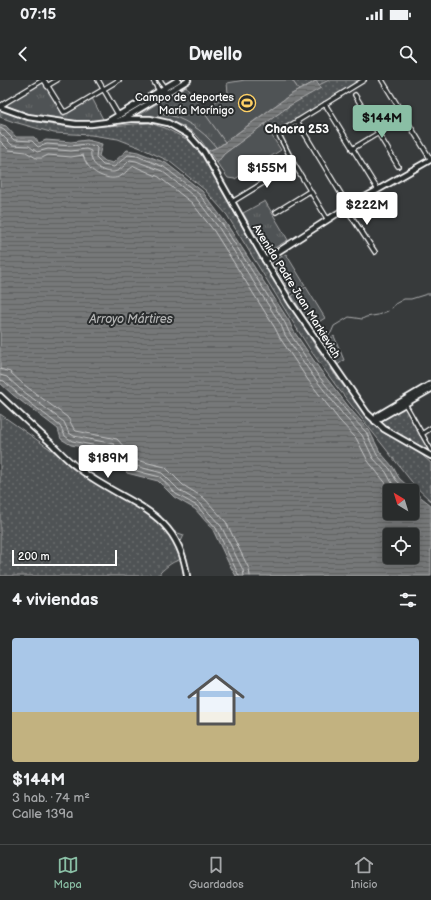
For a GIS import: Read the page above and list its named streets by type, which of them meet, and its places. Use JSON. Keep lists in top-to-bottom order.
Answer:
{
  "streets": {
    "main road": ["Avenida Padre Juan Markievich"]
  },
  "districts": ["Chacra 253"],
  "water": ["Arroyo Mártires"],
  "places": {
    "sports": ["Campo de deportes María Morínigo"]
  },
  "scale_bar": "200 m",
  "north": "top left",
  "page": {
    "status": "07:15",
    "header": "Dwello",
    "price": [
      "$144M",
      "$155M",
      "$222M",
      "$189M"
    ],
    "scale": "200 m",
    "heading": "4 viviendas",
    "list": [
      {
        "name": "$144M",
        "note": "3 hab. · 74 m² · Calle 139a"
      }
    ],
    "tabs": ["Mapa", "Guardados", "Inicio"]
  }
}
